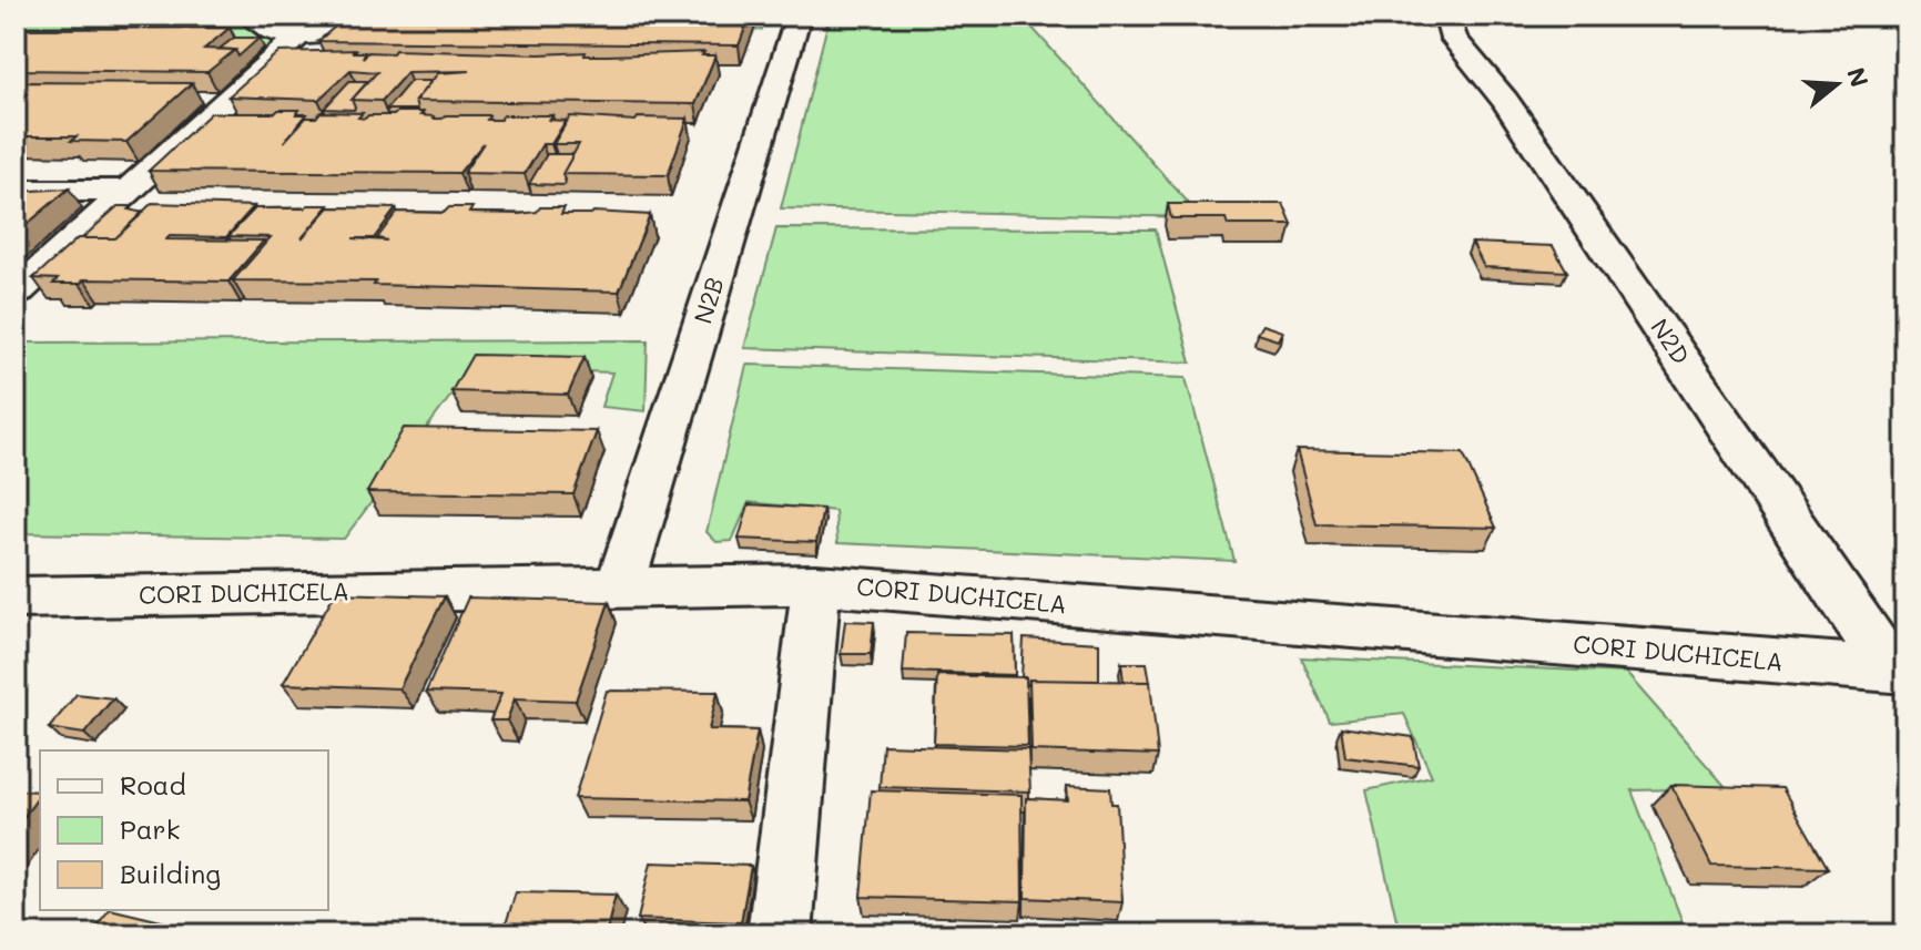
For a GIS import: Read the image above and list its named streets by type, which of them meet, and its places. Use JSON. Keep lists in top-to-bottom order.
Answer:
{
  "streets": {
    "street": ["N2B", "N2D", "CORI DUCHICELA"]
  },
  "crossings": [
    ["N2B", "CORI DUCHICELA"],
    ["N2D", "CORI DUCHICELA"]
  ],
  "legend": ["Road", "Park", "Building"],
  "north": "right"
}
